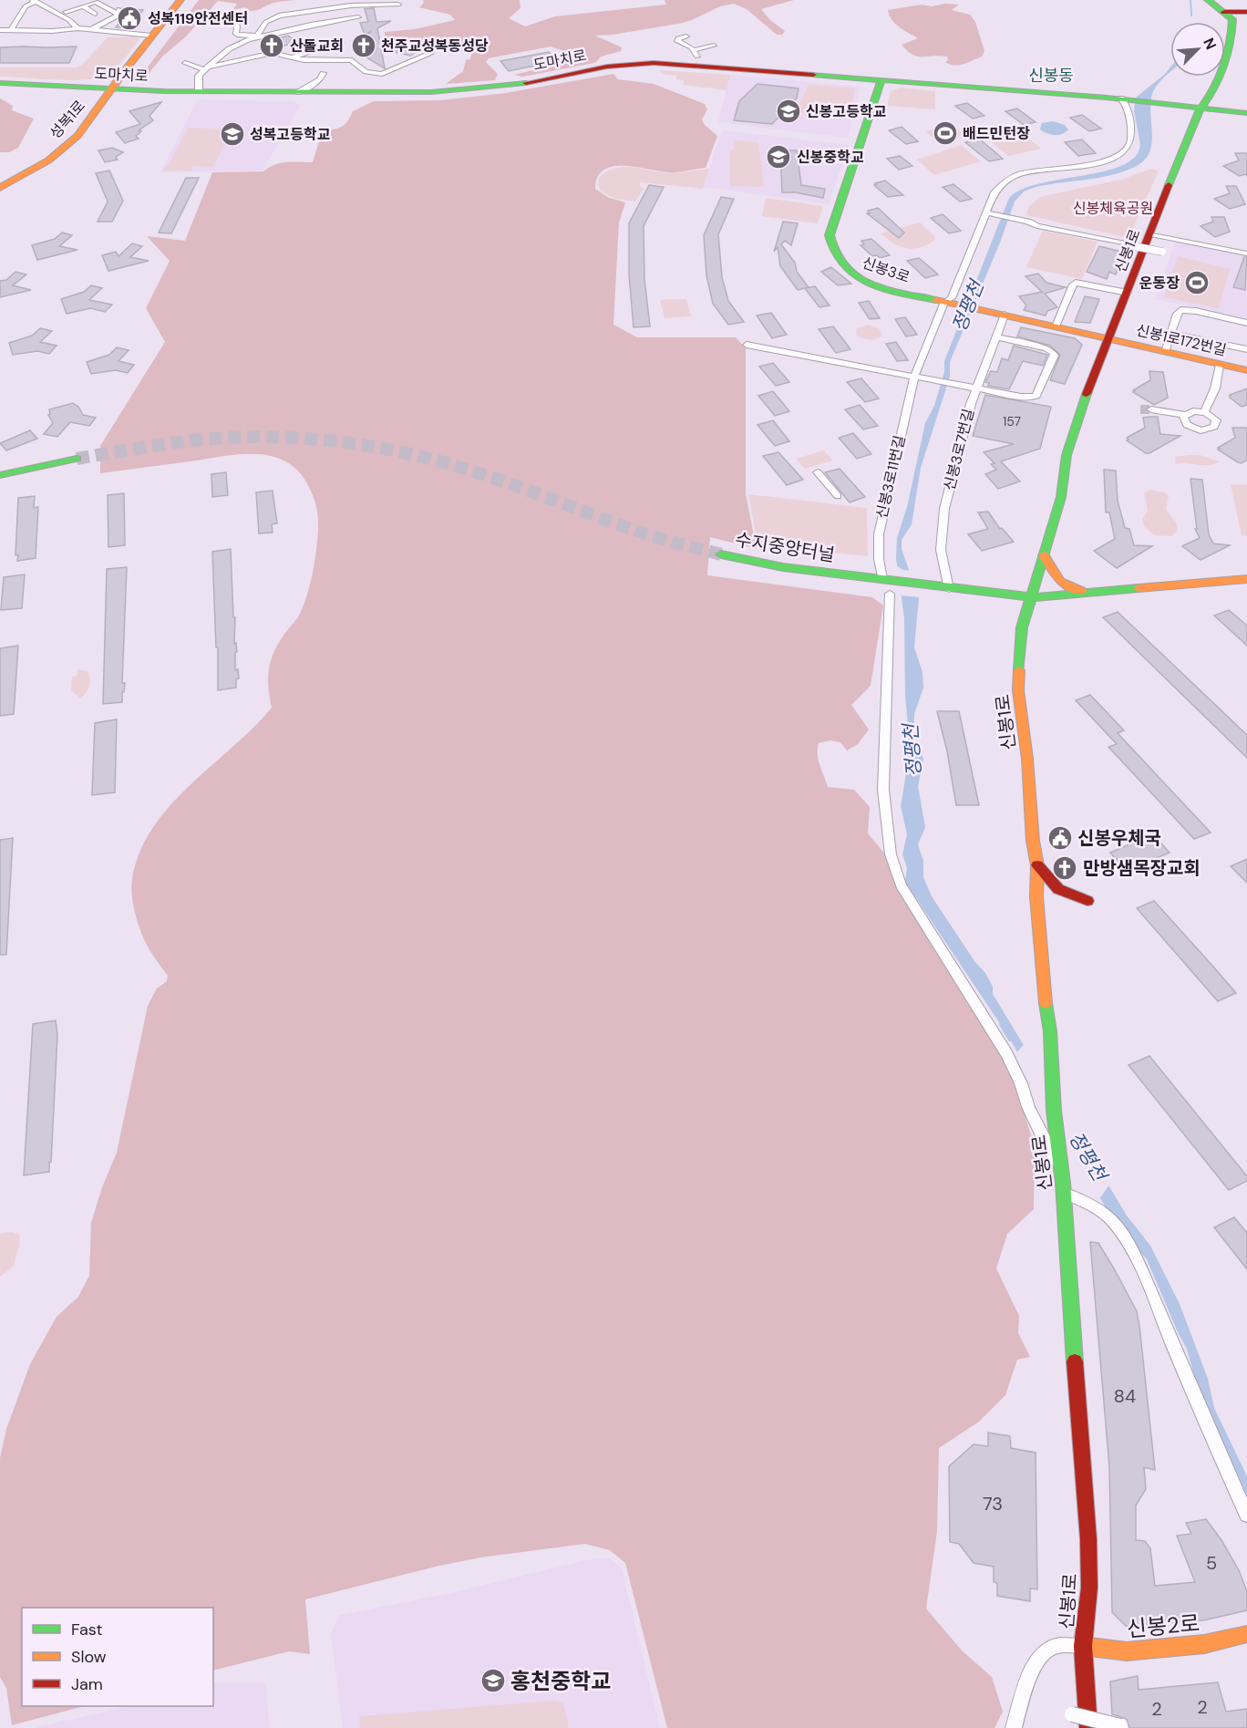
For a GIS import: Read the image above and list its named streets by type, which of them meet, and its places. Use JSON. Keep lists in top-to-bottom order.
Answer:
{
  "streets": {
    "street": [
      "도마치로",
      "성복1로",
      "신봉1로",
      "신봉3로",
      "신봉1로172번길",
      "신봉3로7번길",
      "신봉3로11번길",
      "수지중앙터널",
      "신봉2로"
    ]
  },
  "crossings": [
    ["도마치로", "성복1로"],
    ["도마치로", "신봉1로"],
    ["도마치로", "신봉3로"],
    ["도마치로", "신봉3로11번길"],
    ["신봉1로", "신봉1로172번길"],
    ["신봉1로", "수지중앙터널"],
    ["신봉1로", "신봉2로"],
    ["신봉3로", "신봉3로7번길"],
    ["신봉3로", "신봉3로11번길"],
    ["신봉3로7번길", "수지중앙터널"],
    ["신봉3로11번길", "수지중앙터널"]
  ],
  "districts": ["신봉동"],
  "water": ["정평천"],
  "parks": ["신봉체육공원"],
  "places": {
    "public building": ["성복119안전센터", "신봉우체국"],
    "church": ["산돌교회", "천주교성복동성당", "만방샘목장교회"],
    "school or university": [
      "신봉고등학교",
      "성복고등학교",
      "신봉중학교",
      "홍천중학교"
    ],
    "sports": ["배드민턴장", "운동장"]
  },
  "house_numbers": [
    "157",
    "84",
    "73",
    "5",
    "2",
    "2"
  ],
  "legend": ["Fast", "Slow", "Jam"],
  "north": "top right"
}
